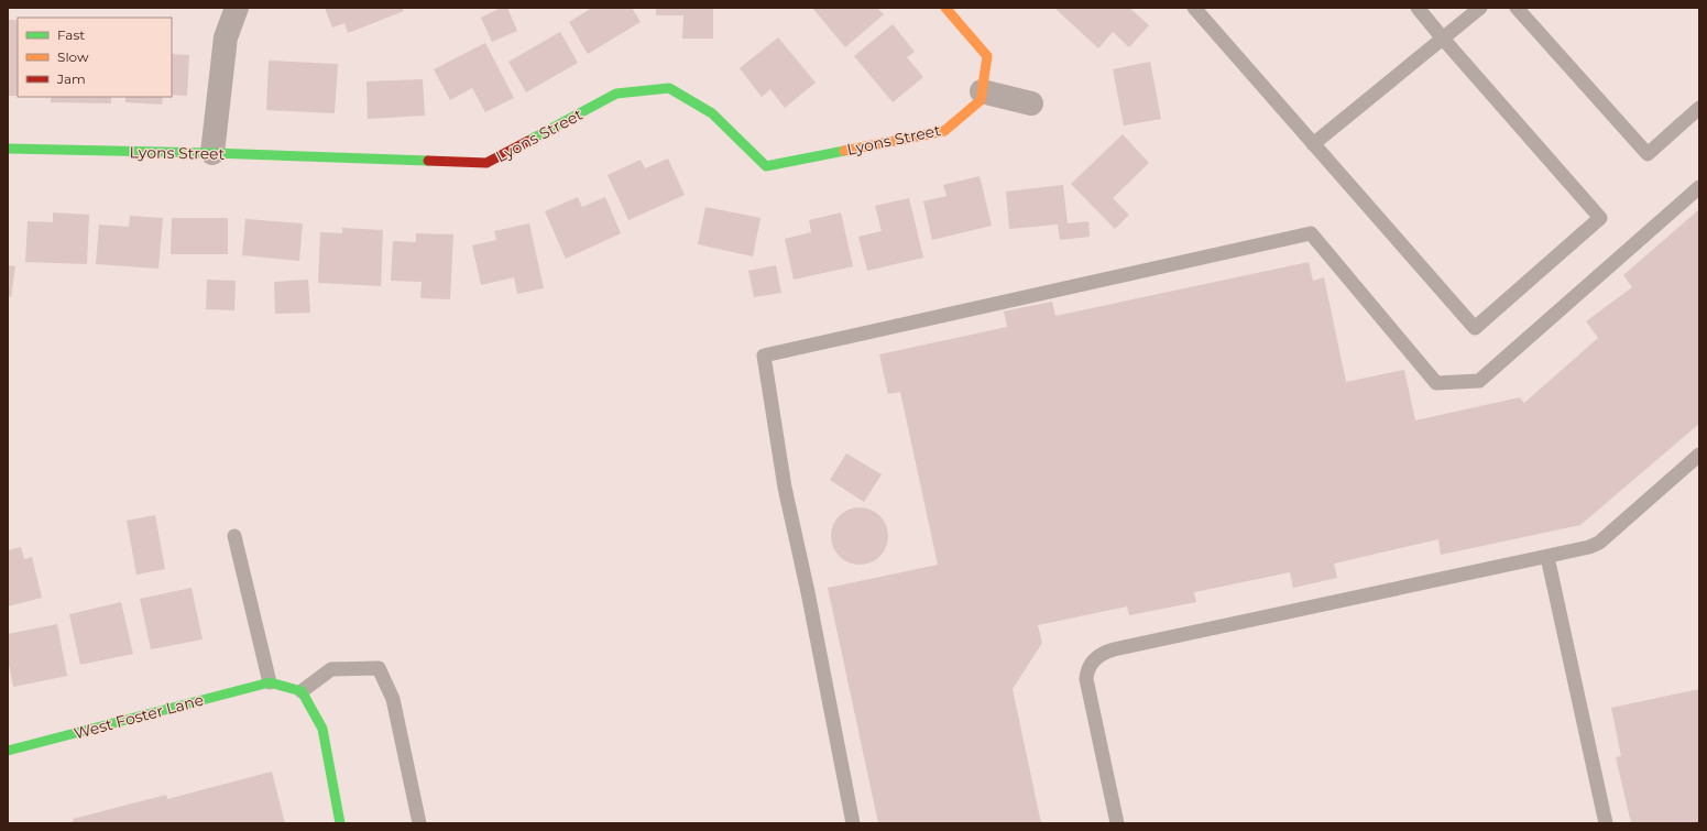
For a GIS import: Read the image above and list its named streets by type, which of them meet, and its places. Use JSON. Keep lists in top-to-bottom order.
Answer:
{
  "streets": {
    "street": ["Lyons Street", "West Foster Lane"]
  },
  "legend": ["Fast", "Slow", "Jam"]
}
